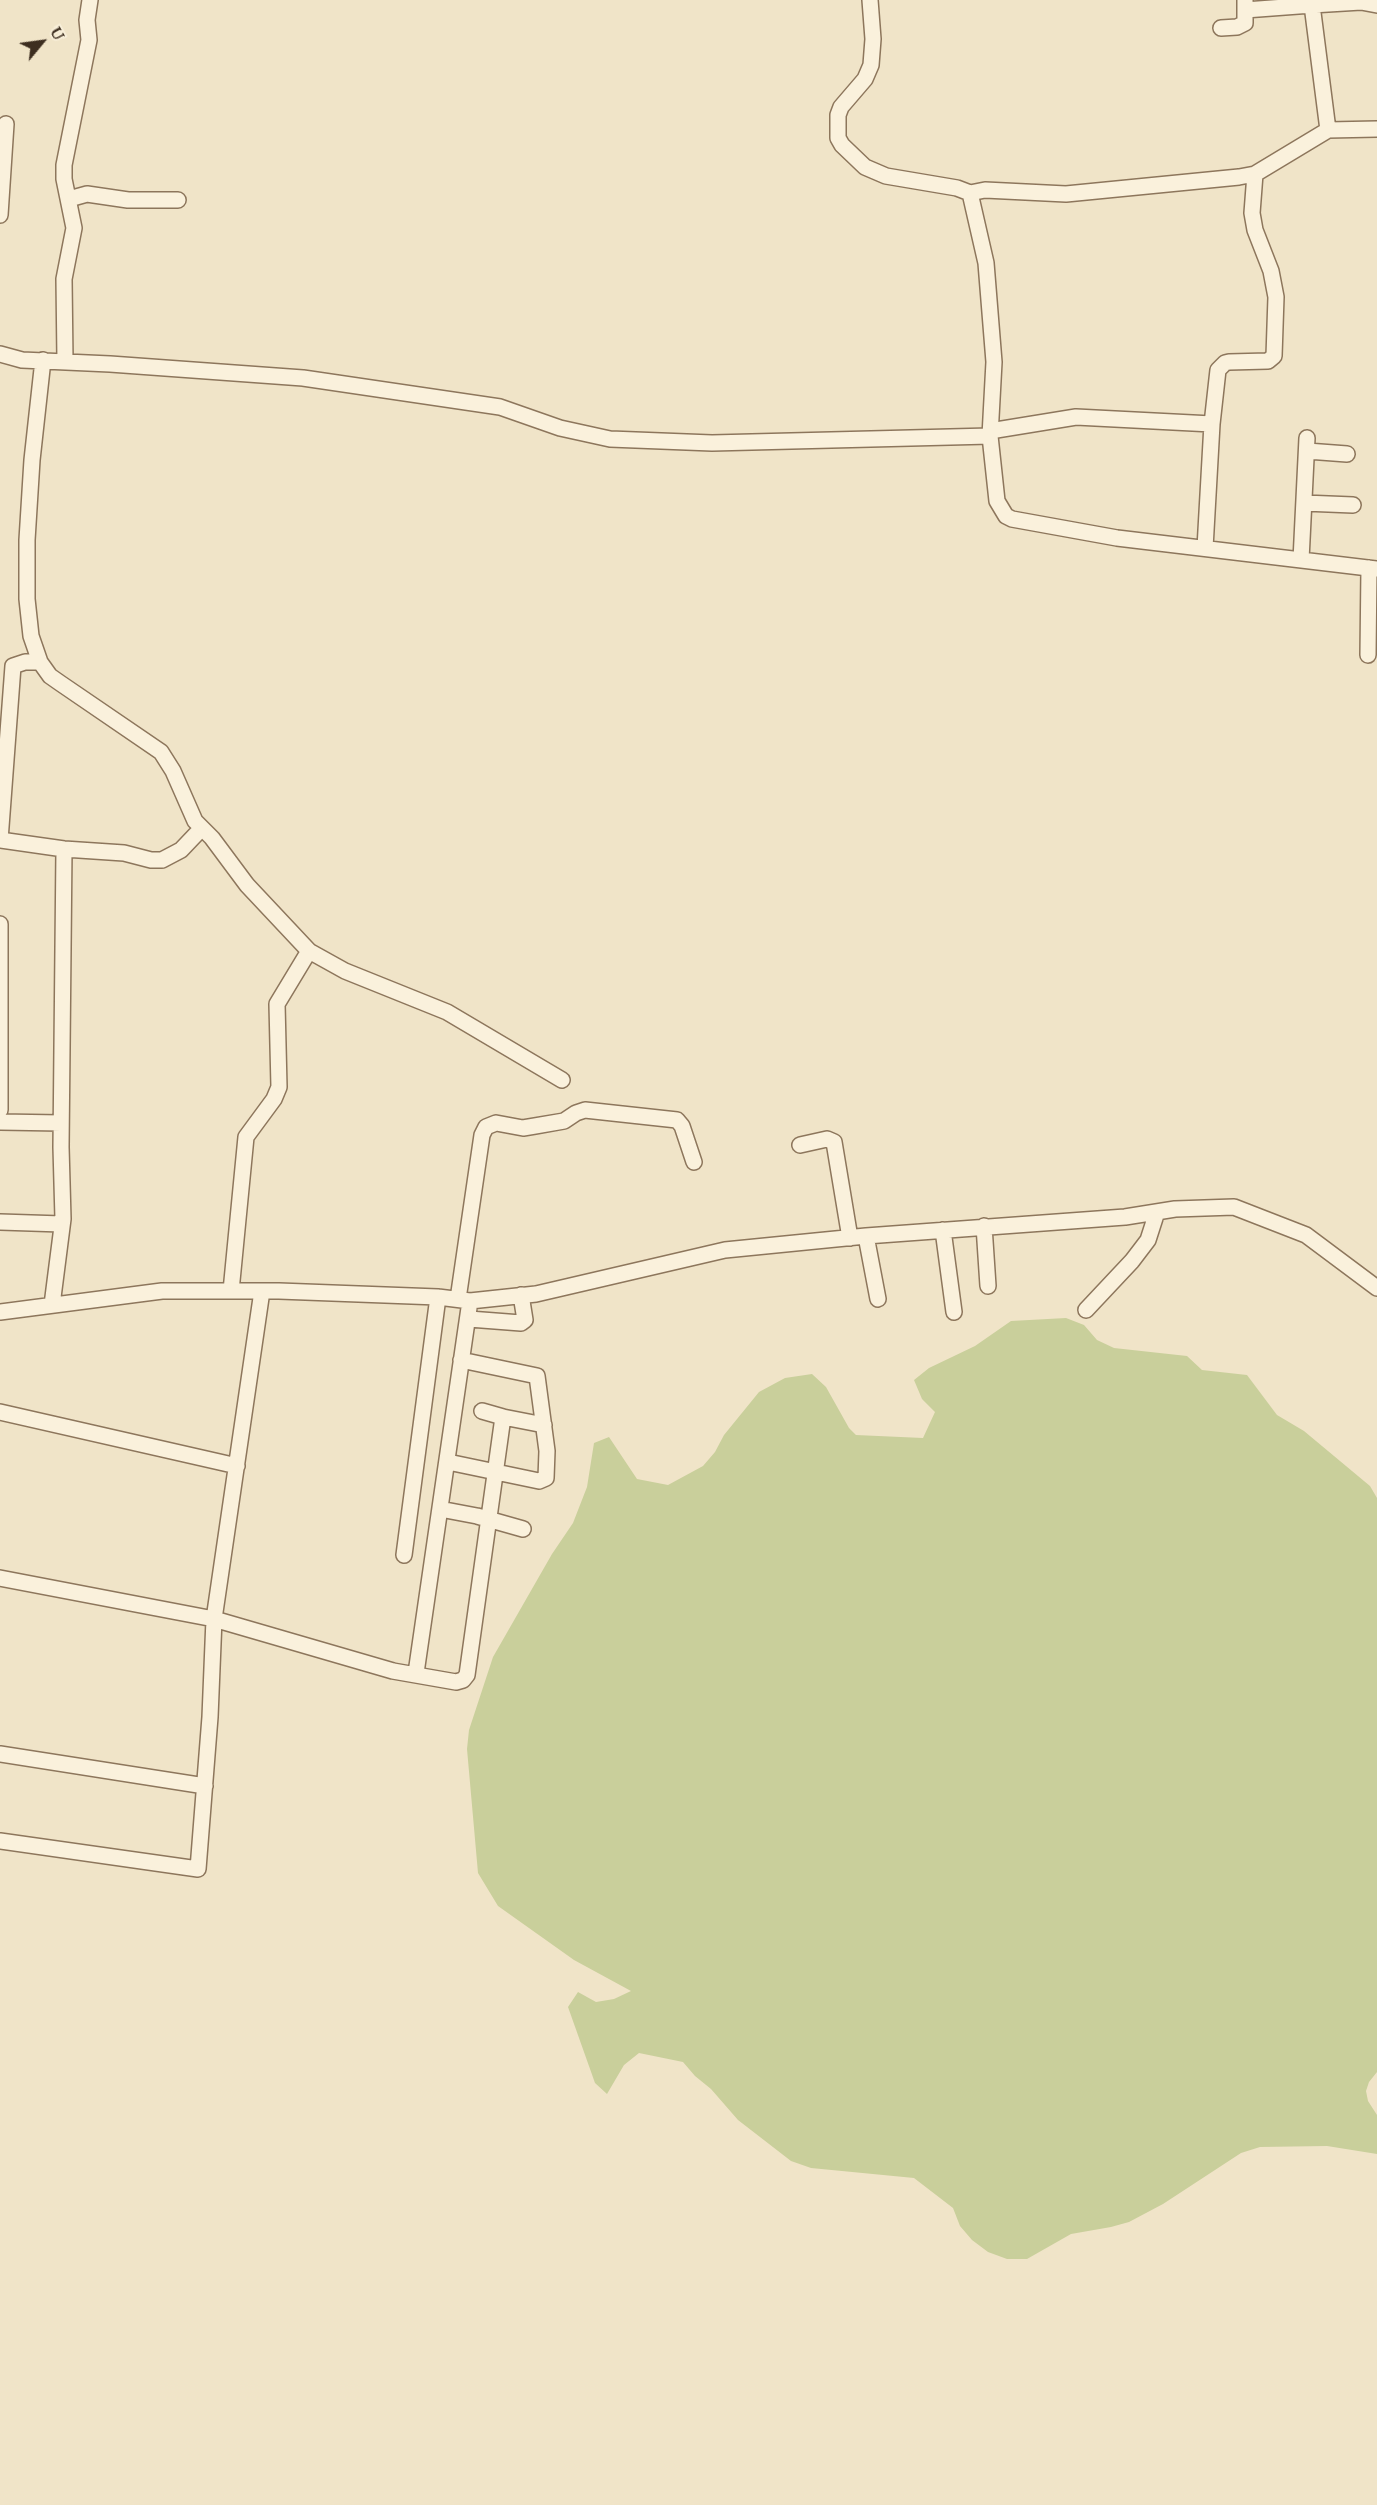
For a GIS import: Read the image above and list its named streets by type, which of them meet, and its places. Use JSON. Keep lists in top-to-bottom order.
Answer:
{
  "north": "top right"
}
